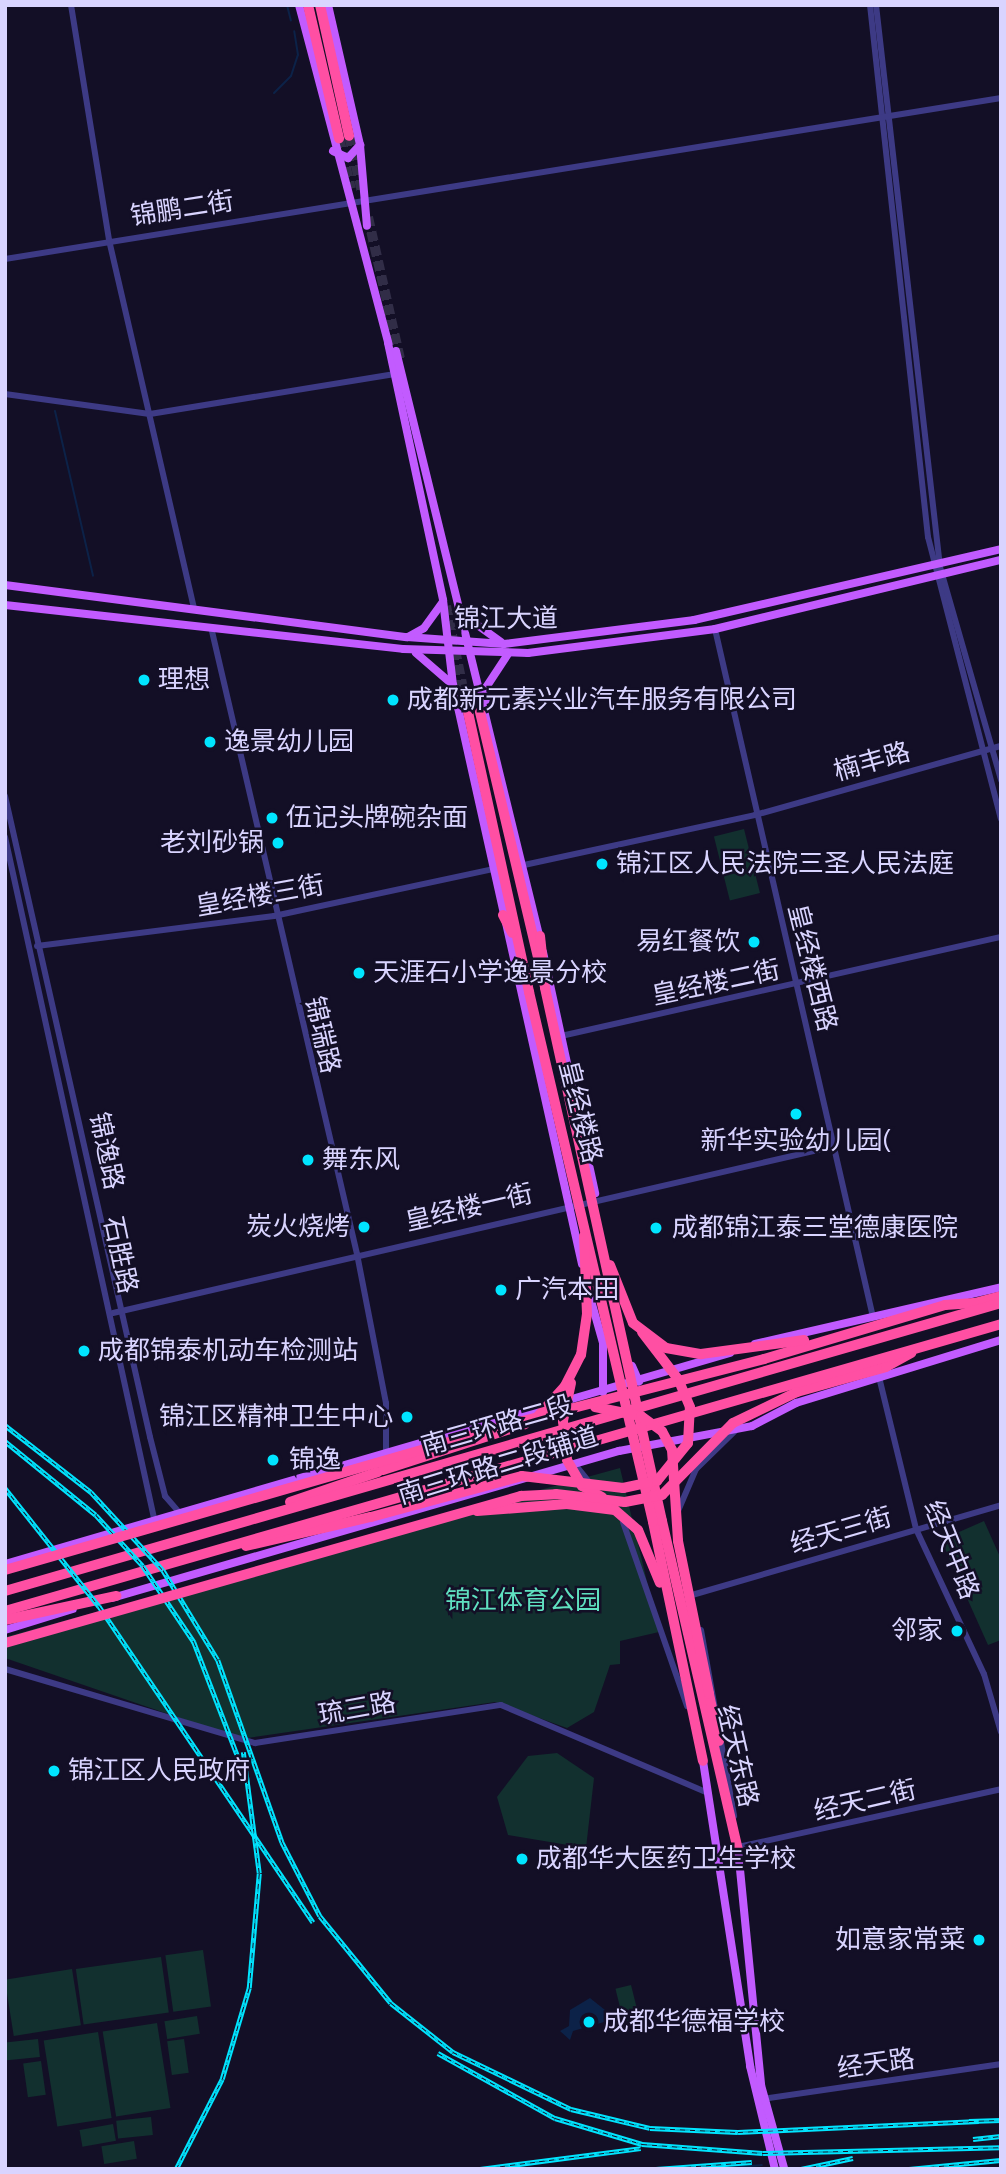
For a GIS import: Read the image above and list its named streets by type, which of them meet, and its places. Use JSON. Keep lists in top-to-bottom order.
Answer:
{
  "streets": {
    "highway": ["皇经楼路", "南三环路二段", "经天东路"],
    "main road": ["锦江大道", "南三环路二段辅道"],
    "street": [
      "锦鹏二街",
      "楠丰路",
      "皇经楼三街",
      "皇经楼西路",
      "皇经楼二街",
      "锦瑞路",
      "锦逸路",
      "皇经楼一街",
      "石胜路",
      "经天三街",
      "经天中路",
      "琉三路",
      "经天二街",
      "经天路"
    ]
  },
  "crossings": [
    ["锦江大道", "皇经楼西路"],
    ["锦江大道", "锦瑞路"],
    ["楠丰路", "皇经楼西路"],
    ["皇经楼三街", "锦瑞路"],
    ["皇经楼三街", "锦逸路"],
    ["皇经楼三街", "石胜路"],
    ["皇经楼西路", "皇经楼二街"],
    ["皇经楼西路", "皇经楼一街"],
    ["皇经楼西路", "南三环路二段辅道"],
    ["锦瑞路", "皇经楼一街"],
    ["锦瑞路", "南三环路二段辅道"],
    ["皇经楼路", "经天东路"],
    ["锦逸路", "皇经楼一街"],
    ["锦逸路", "南三环路二段辅道"],
    ["皇经楼一街", "石胜路"],
    ["石胜路", "南三环路二段辅道"],
    ["南三环路二段辅道", "经天中路"],
    ["经天三街", "经天中路"],
    ["琉三路", "经天东路"],
    ["经天东路", "经天二街"],
    ["经天东路", "经天路"]
  ],
  "parks": ["锦江体育公园"],
  "places": [
    "理想",
    "成都新元素兴业汽车服务有限公司",
    "逸景幼儿园",
    "伍记头牌碗杂面",
    "老刘砂锅",
    "锦江区人民法院三圣人民法庭",
    "易红餐饮",
    "天涯石小学逸景分校",
    "新华实验幼儿园(",
    "舞东风",
    "炭火烧烤",
    "成都锦江泰三堂德康医院",
    "广汽本田",
    "成都锦泰机动车检测站",
    "锦江区精神卫生中心",
    "锦逸",
    "邻家",
    "锦江区人民政府",
    "成都华大医药卫生学校",
    "如意家常菜",
    "成都华德福学校"
  ]
}
